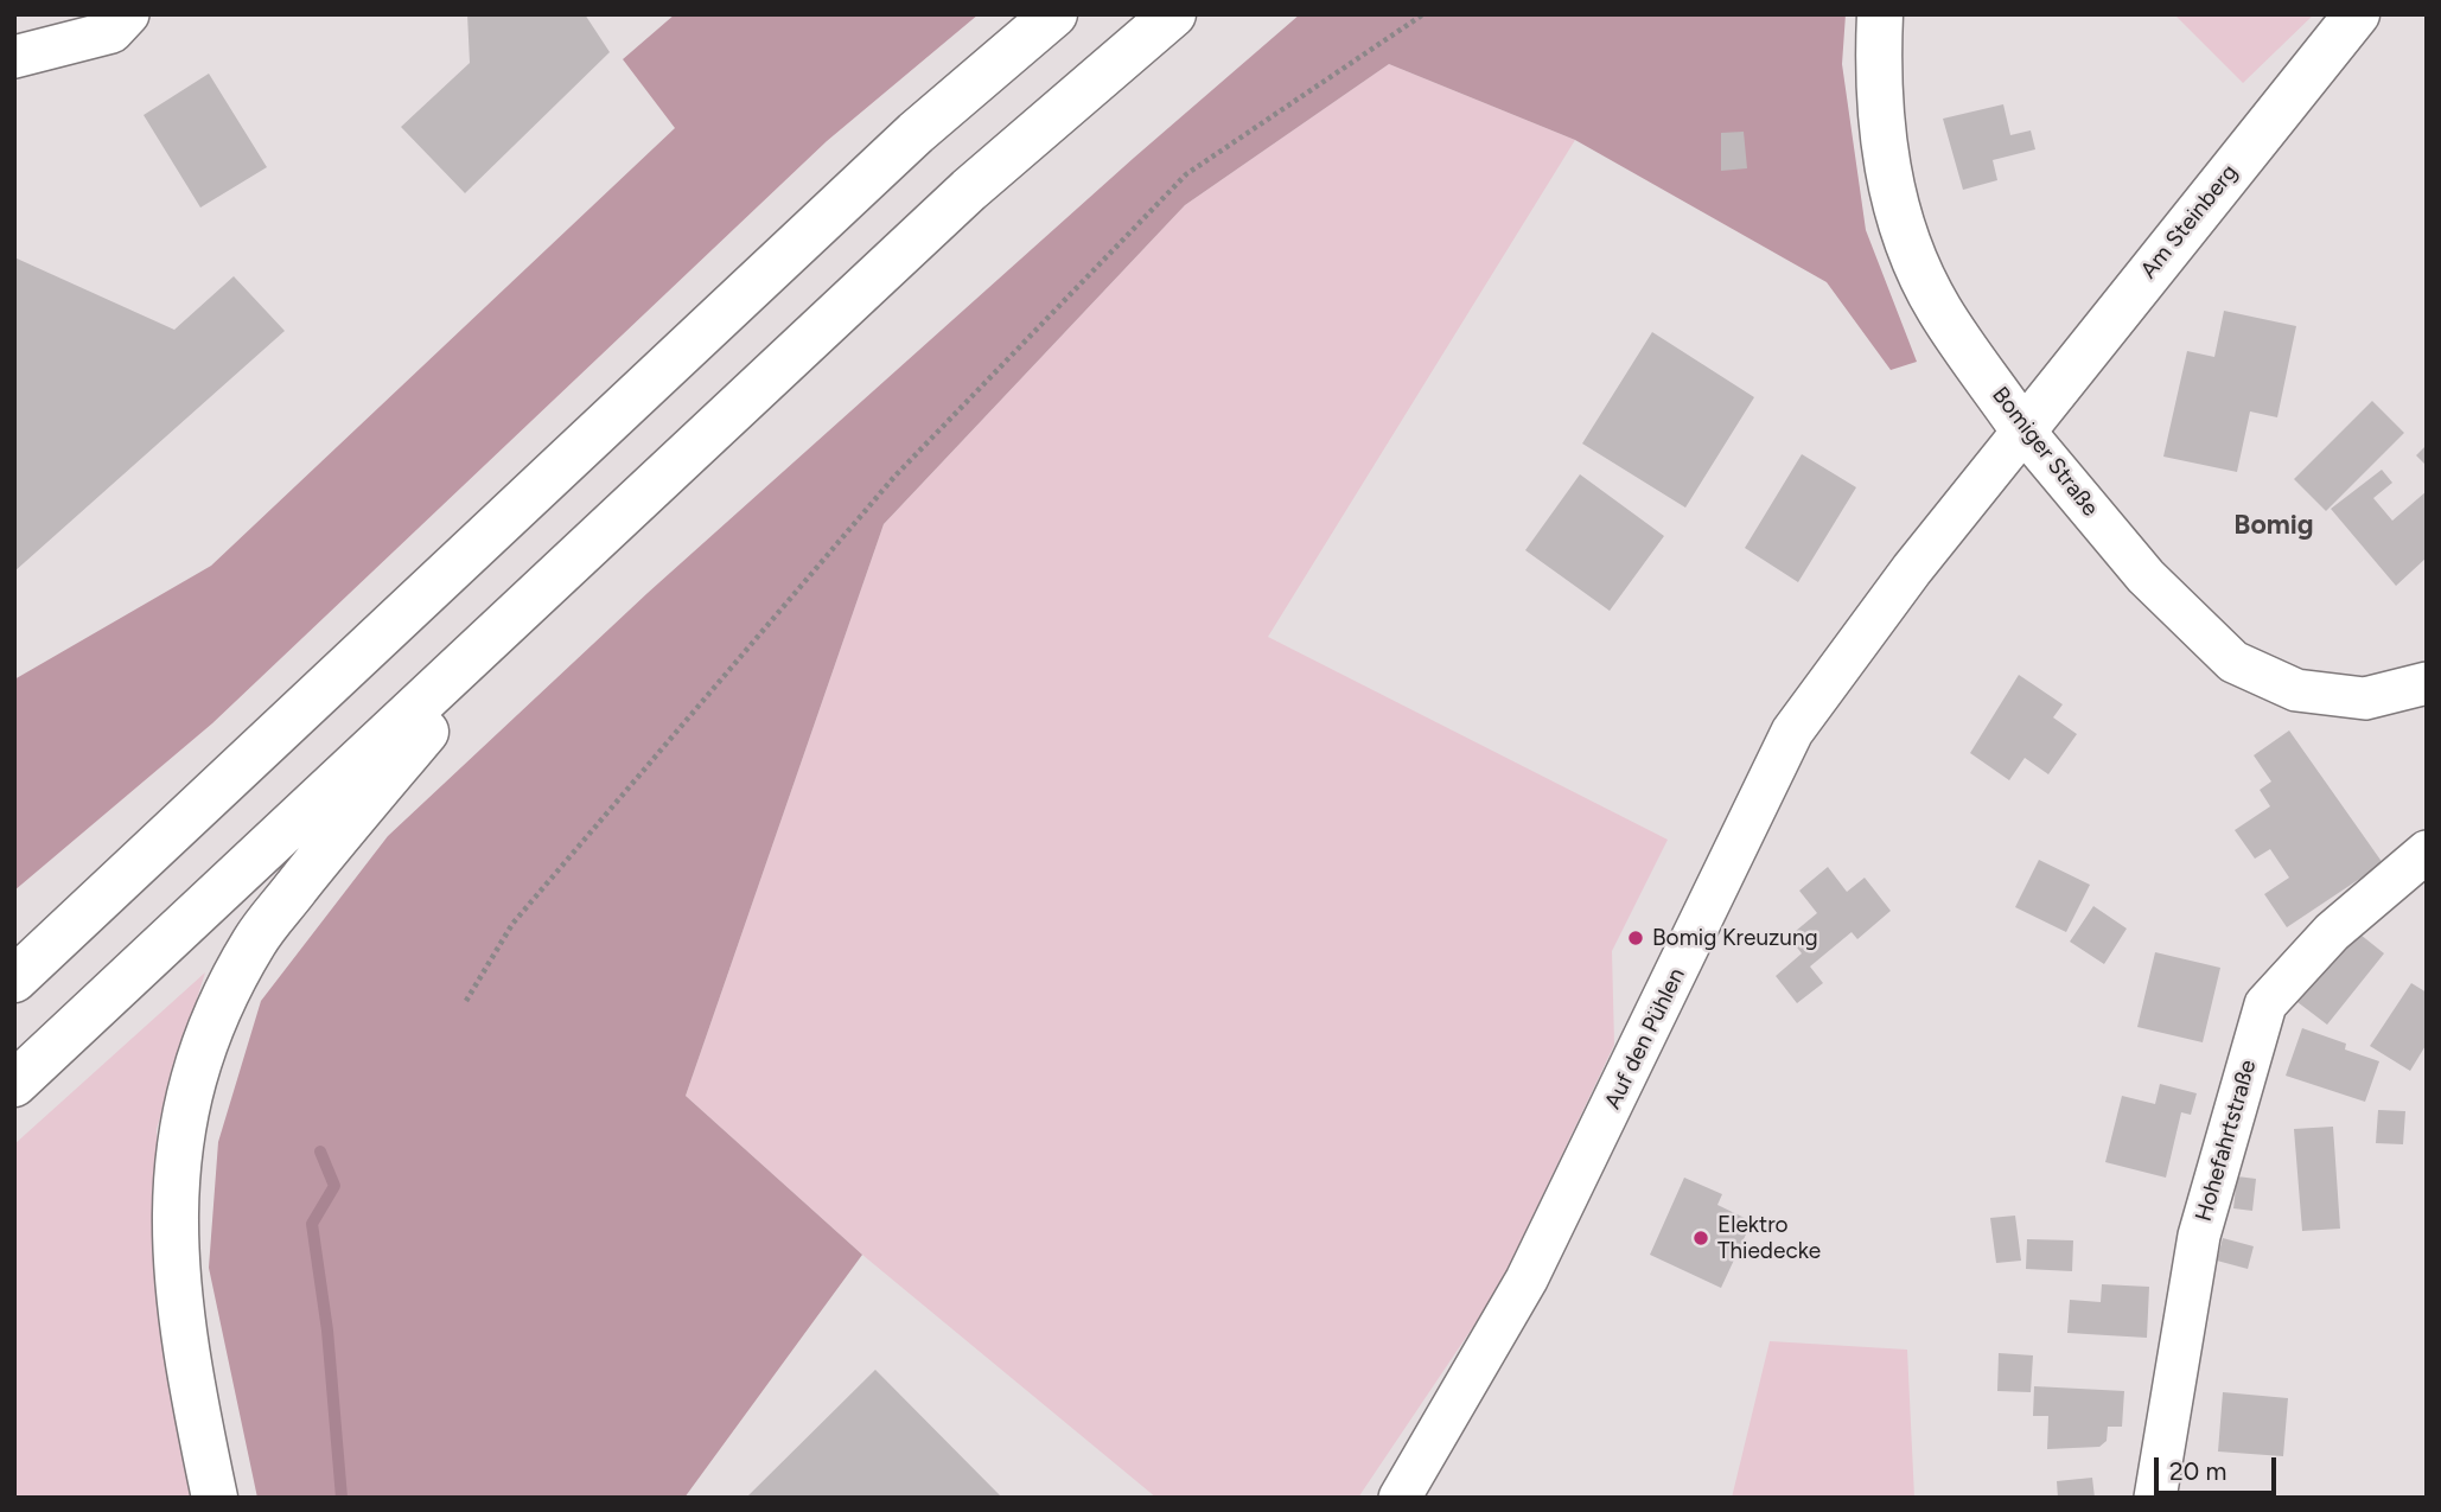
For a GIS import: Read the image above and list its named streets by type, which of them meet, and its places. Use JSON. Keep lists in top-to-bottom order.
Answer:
{
  "streets": {
    "main road": ["Am Steinberg", "Bomiger Straße"],
    "street": ["Auf den Pühlen", "Hohefahrtstraße"]
  },
  "crossings": [
    ["Am Steinberg", "Bomiger Straße"],
    ["Am Steinberg", "Auf den Pühlen"],
    ["Bomiger Straße", "Auf den Pühlen"]
  ],
  "districts": ["Bomig"],
  "places": ["Bomig Kreuzung", "Elektro Thiedecke"],
  "scale_bar": "20 m"
}
